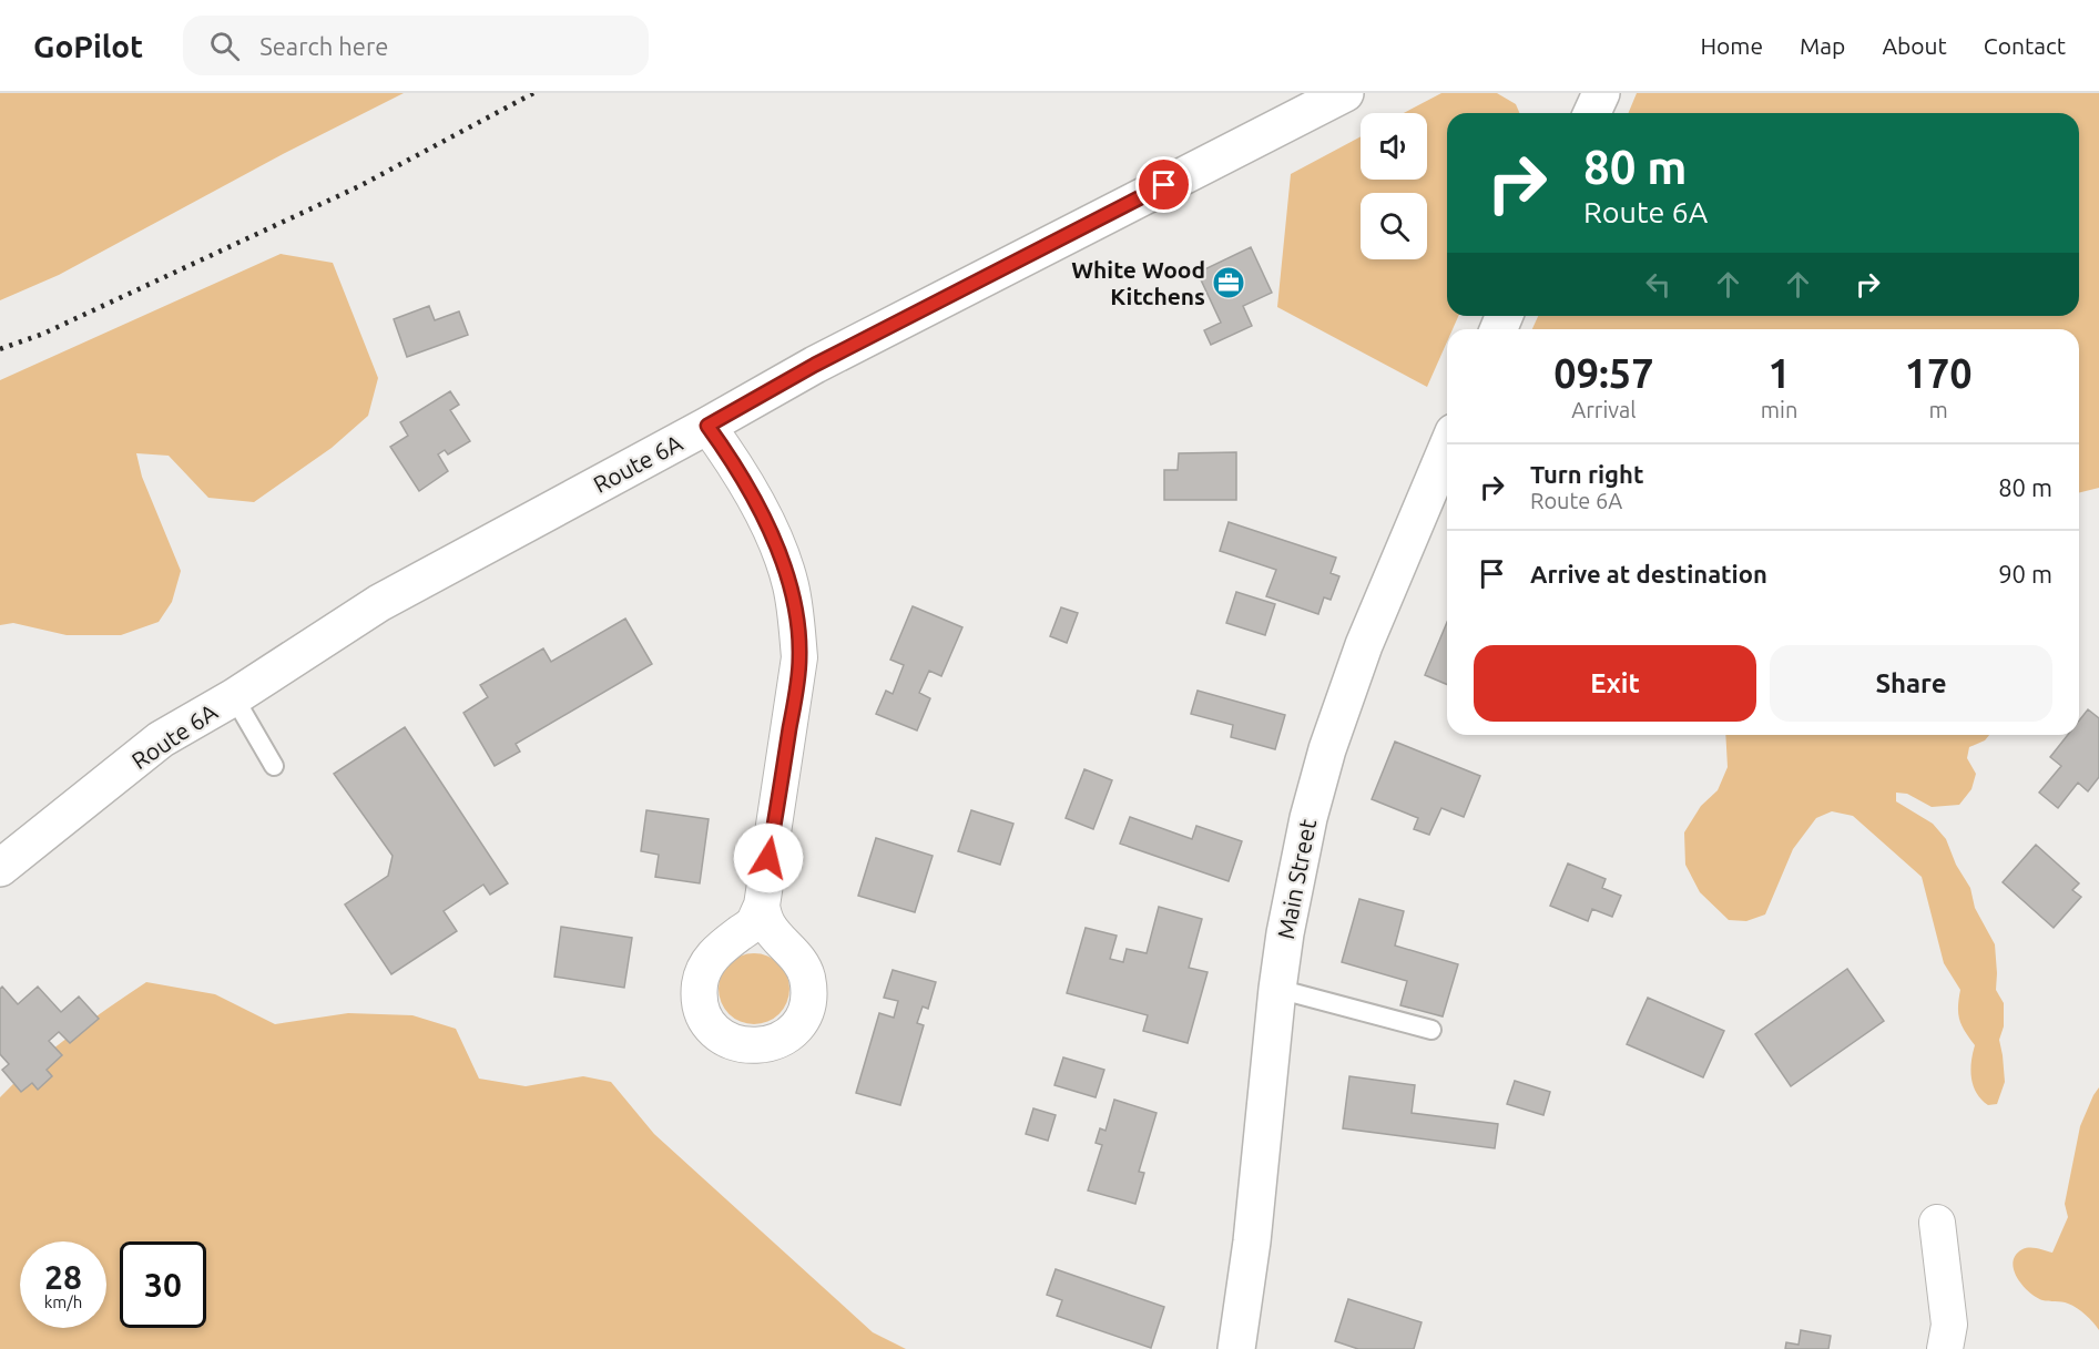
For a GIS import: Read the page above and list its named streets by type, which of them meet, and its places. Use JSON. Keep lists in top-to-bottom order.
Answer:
{
  "streets": {
    "main road": ["Route 6A", "Main Street"]
  },
  "places": {
    "office": ["White Wood Kitchens"]
  },
  "page": {
    "header": "GoPilot",
    "search": "Search here",
    "nav": [
      "Home",
      "Map",
      "About",
      "Contact"
    ],
    "turn": ["80 m", "Route 6A"],
    "eta": [
      "09:57",
      "Arrival",
      "1",
      "min",
      "170",
      "m"
    ],
    "list": [
      {
        "name": "Turn right",
        "note": "Route 6A",
        "value": "80 m"
      },
      {
        "name": "Arrive at destination",
        "value": "90 m"
      }
    ],
    "buttons": ["Exit", "Share"],
    "speed": "28 km/h",
    "limit": "30"
  }
}
